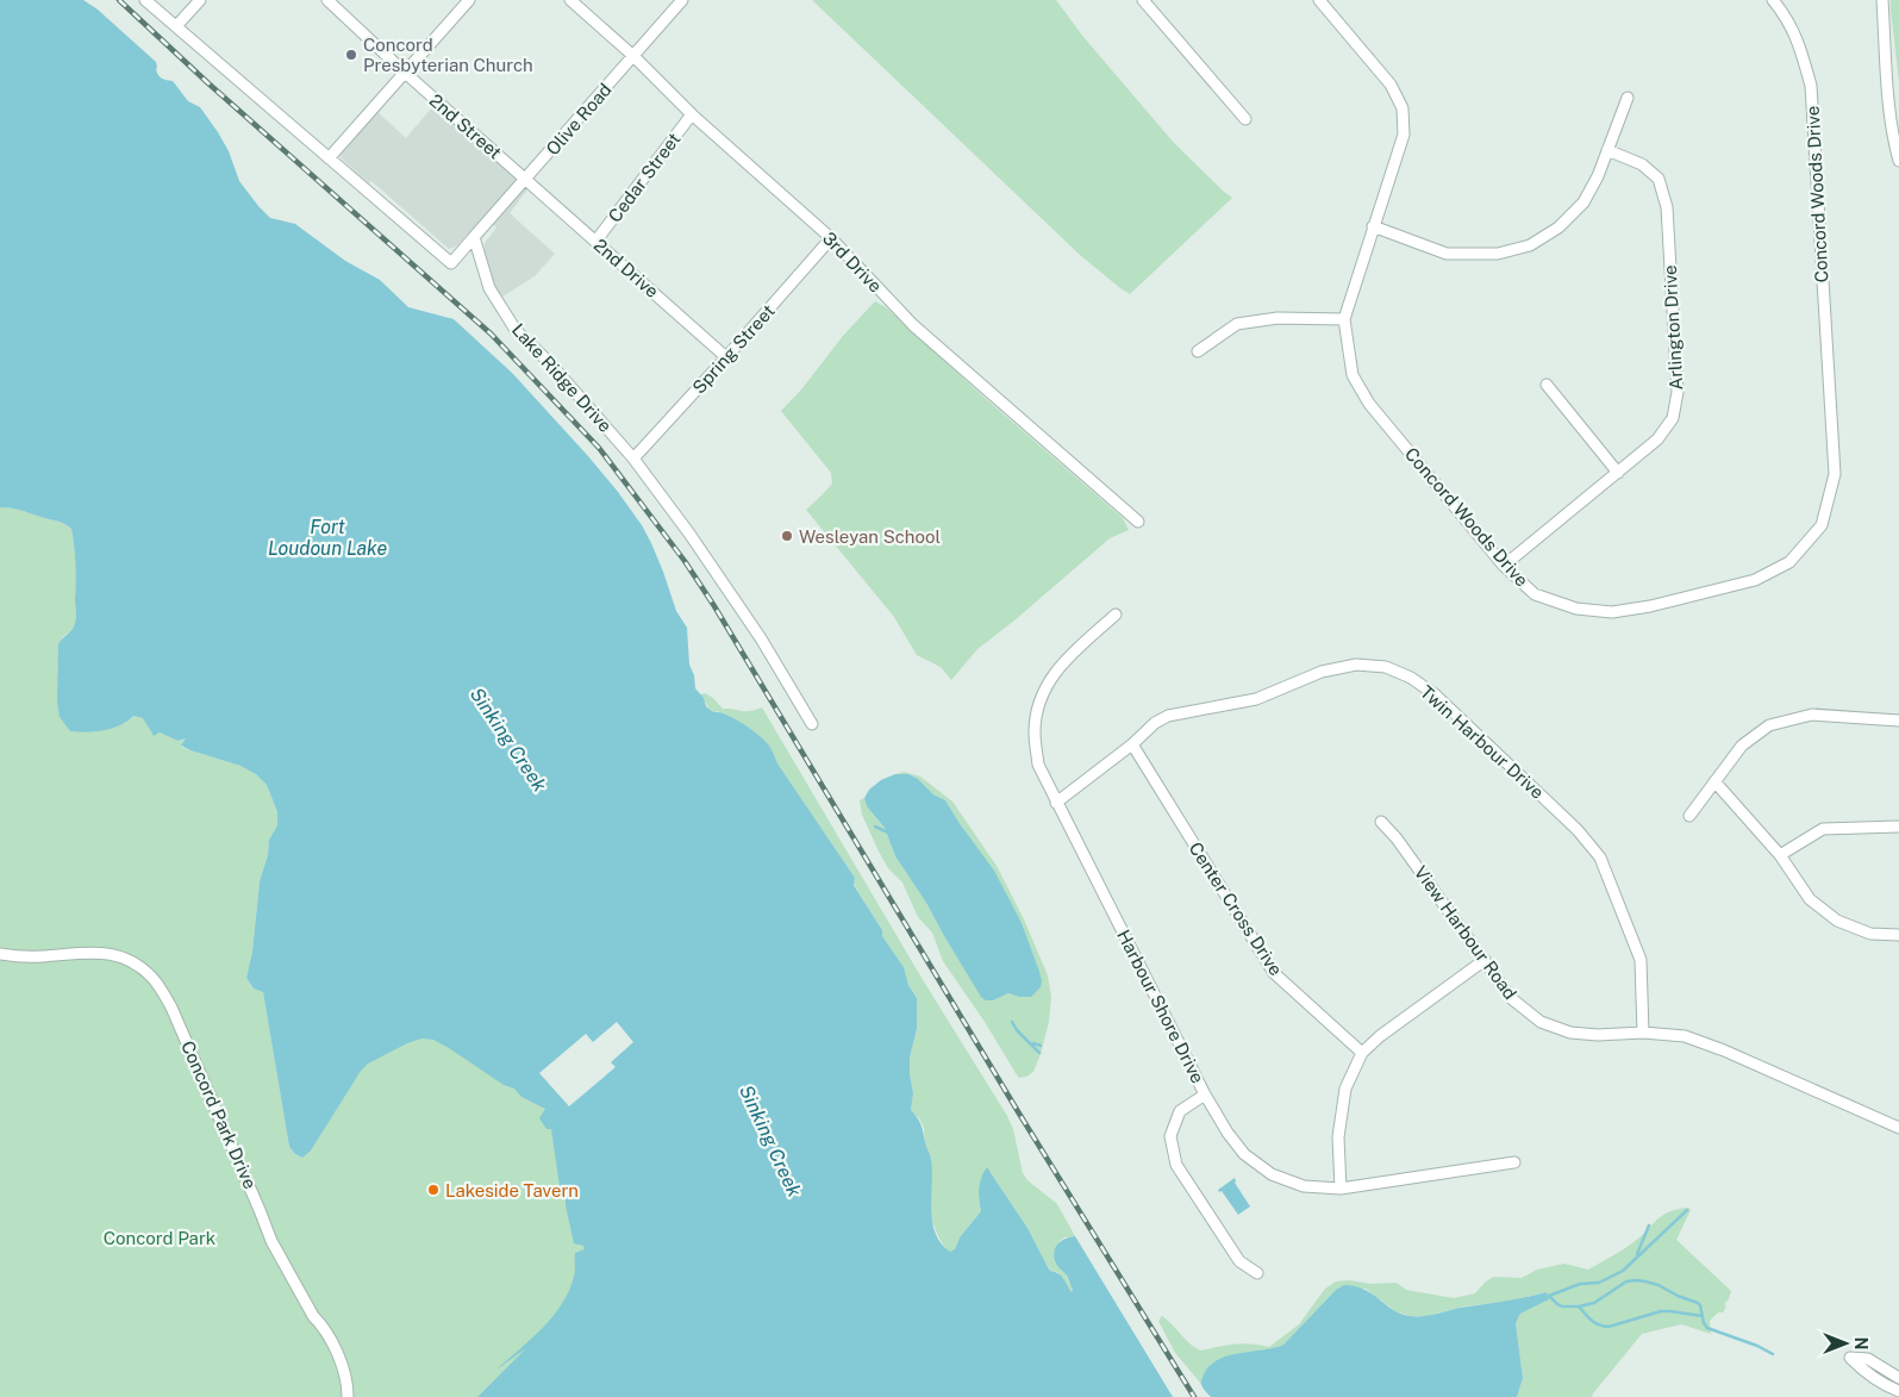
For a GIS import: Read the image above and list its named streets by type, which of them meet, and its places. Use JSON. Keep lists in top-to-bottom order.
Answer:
{
  "streets": {
    "street": [
      "Olive Road",
      "2nd Street",
      "Cedar Street",
      "Concord Woods Drive",
      "3rd Drive",
      "2nd Drive",
      "Arlington Drive",
      "Spring Street",
      "Lake Ridge Drive",
      "Twin Harbour Drive",
      "Center Cross Drive",
      "View Harbour Road",
      "Harbour Shore Drive",
      "Concord Park Drive"
    ]
  },
  "crossings": [
    ["Olive Road", "2nd Street"],
    ["Olive Road", "3rd Drive"],
    ["Olive Road", "2nd Drive"],
    ["Olive Road", "Lake Ridge Drive"],
    ["2nd Street", "2nd Drive"],
    ["Cedar Street", "3rd Drive"],
    ["Cedar Street", "2nd Drive"],
    ["Concord Woods Drive", "Arlington Drive"],
    ["3rd Drive", "Spring Street"],
    ["2nd Drive", "Spring Street"],
    ["Spring Street", "Lake Ridge Drive"],
    ["Twin Harbour Drive", "Center Cross Drive"],
    ["Twin Harbour Drive", "View Harbour Road"],
    ["Twin Harbour Drive", "Harbour Shore Drive"]
  ],
  "water": ["Fort Loudoun Lake", "Sinking Creek"],
  "parks": ["Concord Park"],
  "places": ["Concord Presbyterian Church", "Wesleyan School", "Lakeside Tavern"],
  "north": "right"
}
